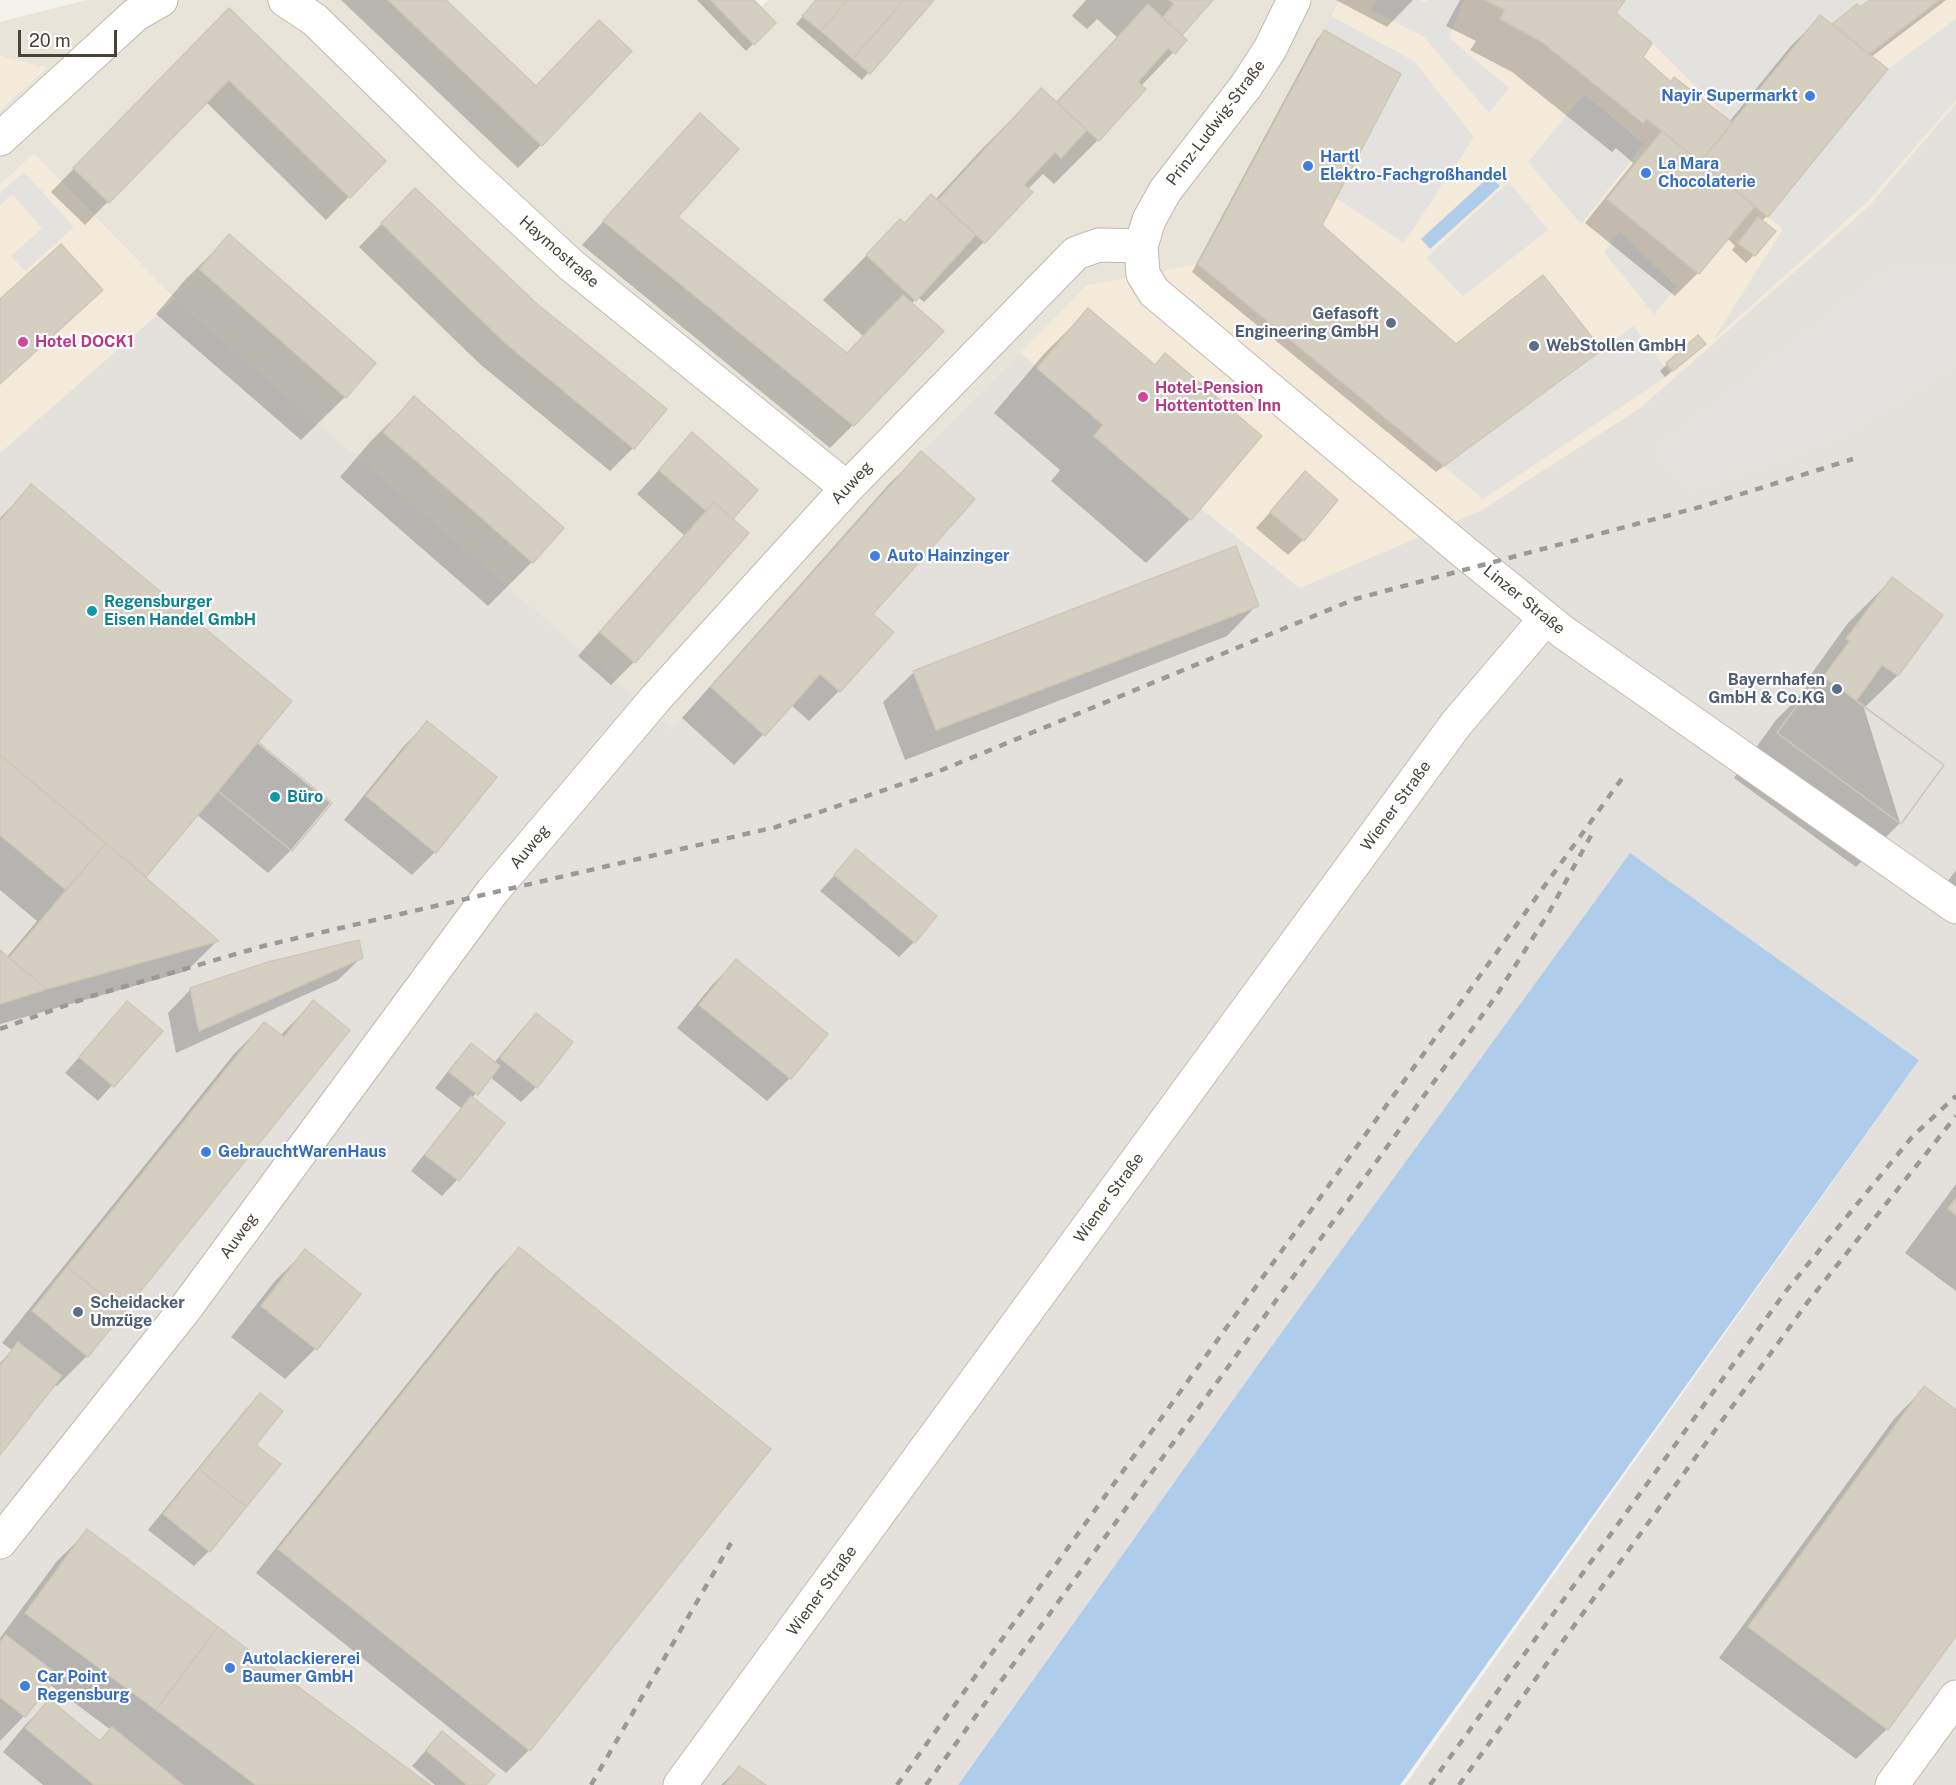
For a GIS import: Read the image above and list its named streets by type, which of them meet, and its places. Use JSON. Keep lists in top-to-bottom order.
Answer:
{
  "streets": {
    "street": [
      "Prinz-Ludwig-Straße",
      "Haymostraße",
      "Auweg",
      "Linzer Straße",
      "Wiener Straße"
    ]
  },
  "crossings": [
    ["Prinz-Ludwig-Straße", "Auweg"],
    ["Prinz-Ludwig-Straße", "Linzer Straße"],
    ["Haymostraße", "Auweg"],
    ["Auweg", "Linzer Straße"],
    ["Linzer Straße", "Wiener Straße"]
  ],
  "places": [
    "Nayir Supermarkt",
    "Hartl Elektro-Fachgroßhandel",
    "La Mara Chocolaterie",
    "Gefasoft Engineering GmbH",
    "Hotel DOCK1",
    "WebStollen GmbH",
    "Hotel-Pension Hottentotten Inn",
    "Auto Hainzinger",
    "Regensburger Eisen Handel GmbH",
    "Bayernhafen GmbH & Co.KG",
    "Büro",
    "GebrauchtWarenHaus",
    "Scheidacker Umzüge",
    "Autolackiererei Baumer GmbH",
    "Car Point Regensburg"
  ],
  "scale_bar": "20 m"
}
